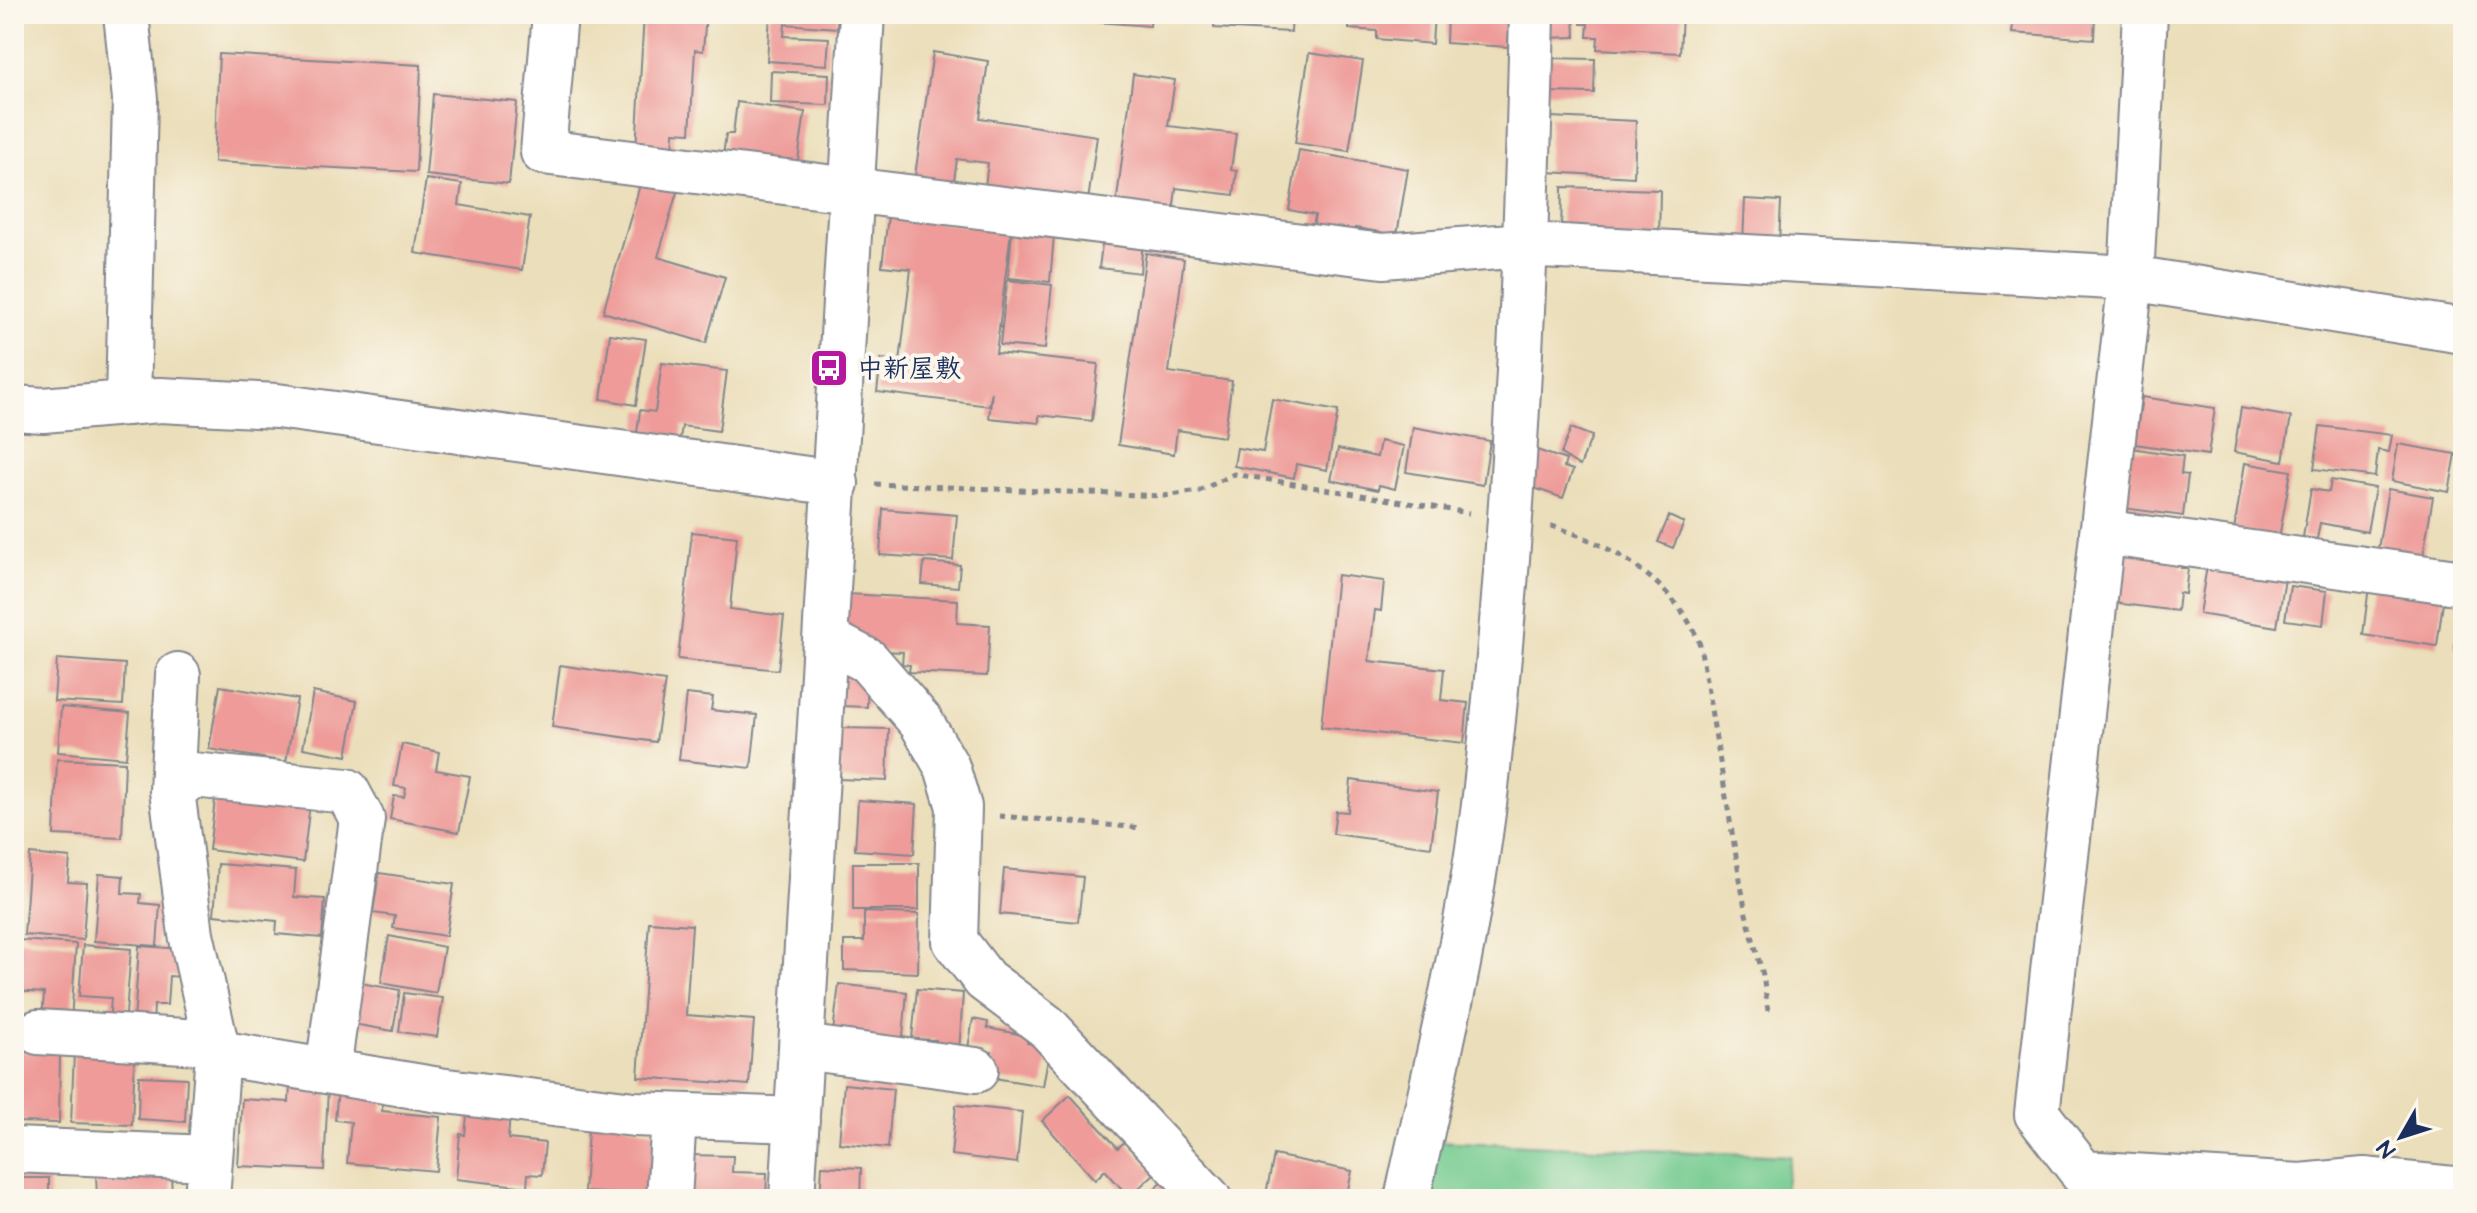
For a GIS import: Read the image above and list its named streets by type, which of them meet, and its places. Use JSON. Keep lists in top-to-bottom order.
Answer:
{
  "places": {
    "bus stop": ["中新屋敷"]
  },
  "north": "bottom left"
}
